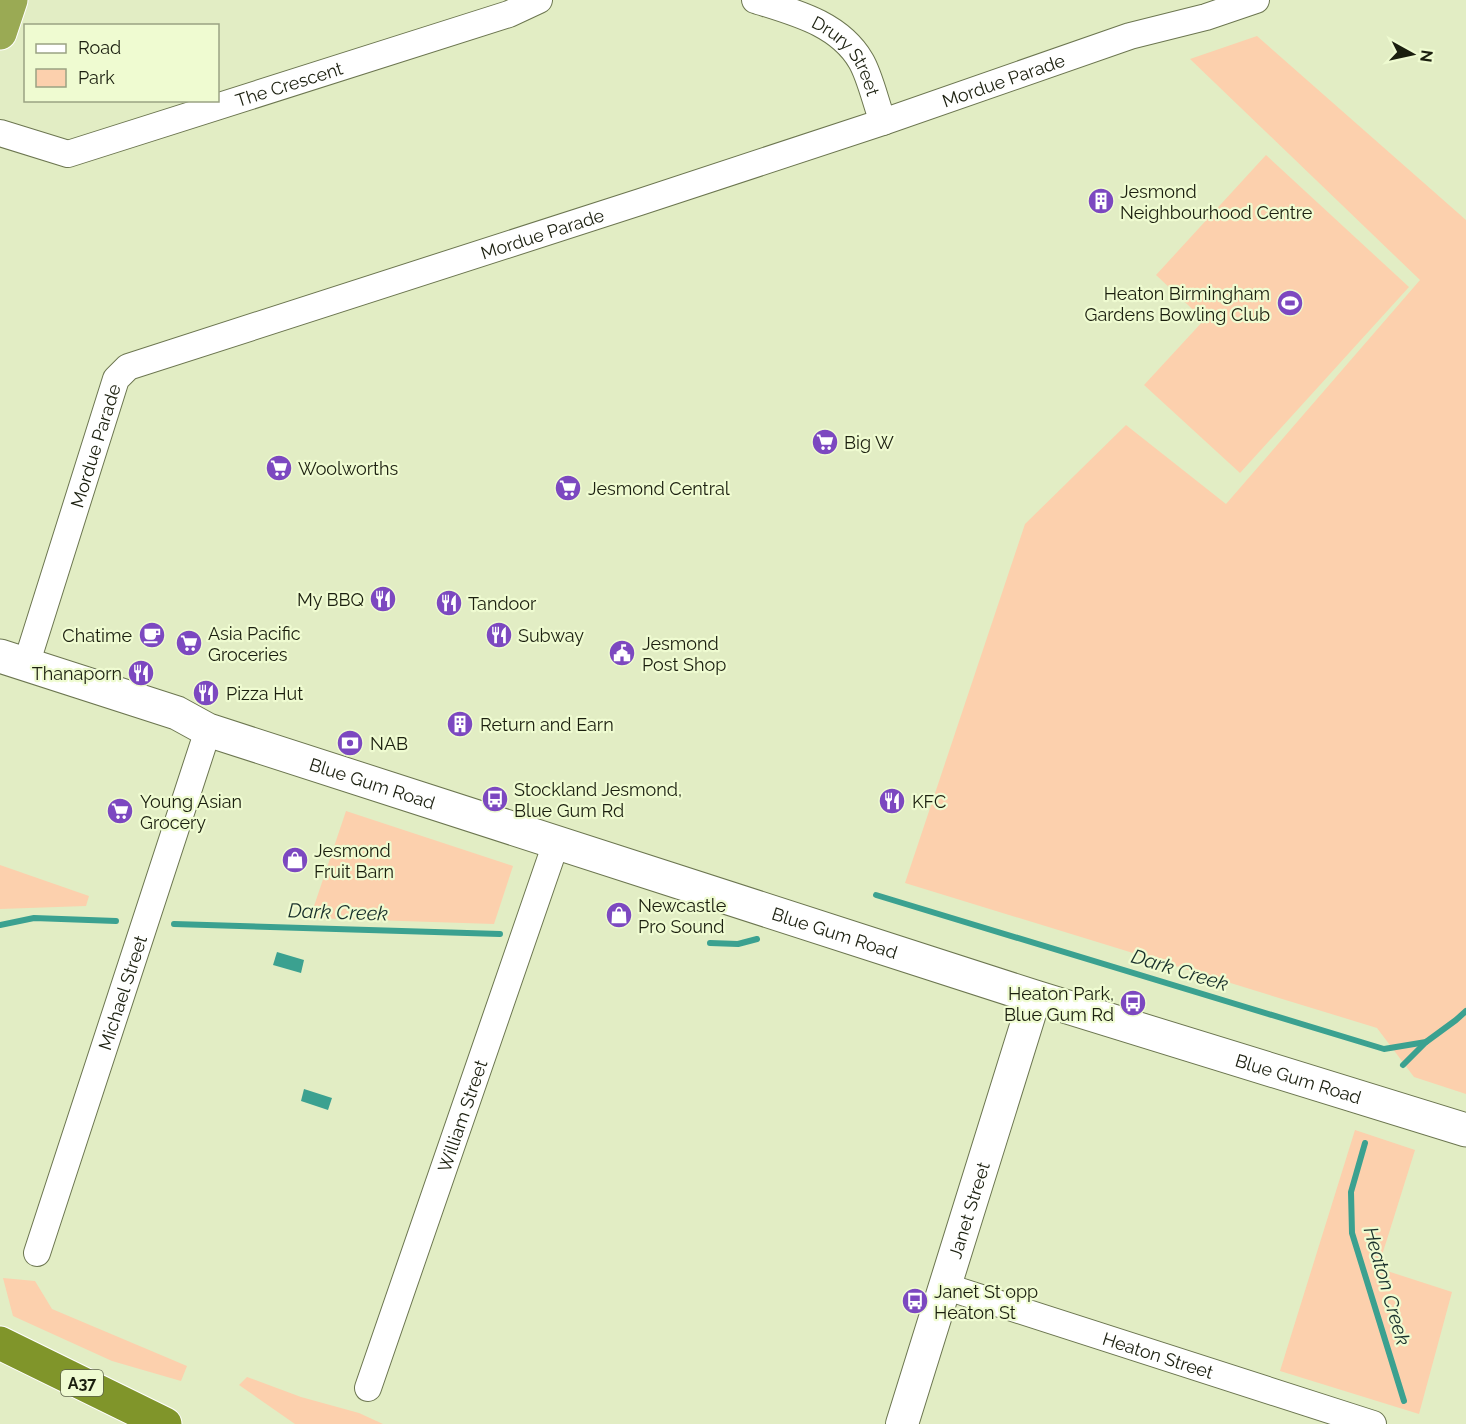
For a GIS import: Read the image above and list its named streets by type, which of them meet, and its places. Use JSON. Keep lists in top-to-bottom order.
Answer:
{
  "streets": {
    "highway": ["A37"],
    "main road": ["Blue Gum Road"],
    "street": [
      "Drury Street",
      "Mordue Parade",
      "The Crescent",
      "Michael Street",
      "William Street",
      "Janet Street",
      "Heaton Street"
    ]
  },
  "crossings": [
    ["Drury Street", "Mordue Parade"],
    ["Mordue Parade", "Blue Gum Road"],
    ["Blue Gum Road", "Michael Street"],
    ["Blue Gum Road", "William Street"],
    ["Blue Gum Road", "Janet Street"],
    ["Janet Street", "Heaton Street"]
  ],
  "water": ["Dark Creek", "Heaton Creek"],
  "places": {
    "building": ["Jesmond Neighbourhood Centre", "Return and Earn"],
    "sports": ["Heaton Birmingham Gardens Bowling Club"],
    "supermarket": [
      "Big W",
      "Woolworths",
      "Jesmond Central",
      "Asia Pacific Groceries",
      "Young Asian Grocery"
    ],
    "restaurant": [
      "My BBQ",
      "Tandoor",
      "Subway",
      "Thanaporn",
      "Pizza Hut",
      "KFC"
    ],
    "cafe": ["Chatime"],
    "public building": ["Jesmond Post Shop"],
    "bank": ["NAB"],
    "bus stop": ["Stockland Jesmond, Blue Gum Rd", "Heaton Park, Blue Gum Rd", "Janet St opp Heaton St"],
    "shop": ["Jesmond Fruit Barn", "Newcastle Pro Sound"]
  },
  "legend": ["Road", "Park"],
  "north": "right"
}
